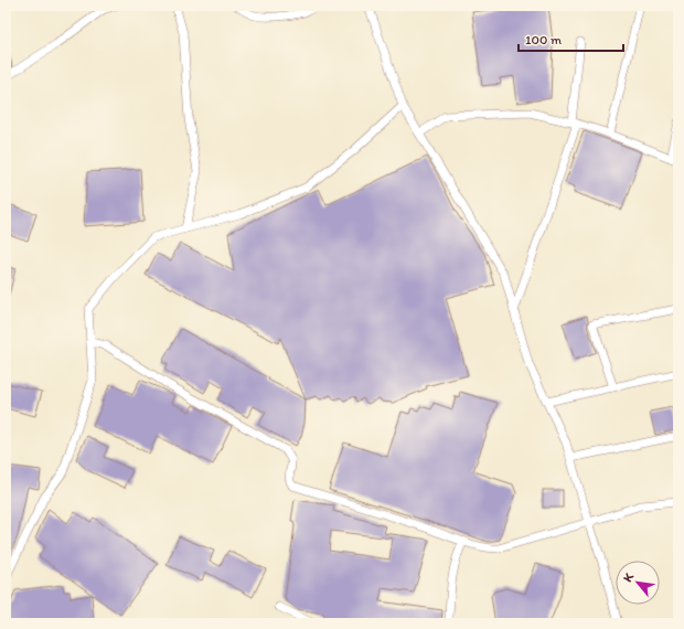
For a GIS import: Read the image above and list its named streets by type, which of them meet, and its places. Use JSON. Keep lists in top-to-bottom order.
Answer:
{
  "scale_bar": "100 m",
  "north": "top left"
}
